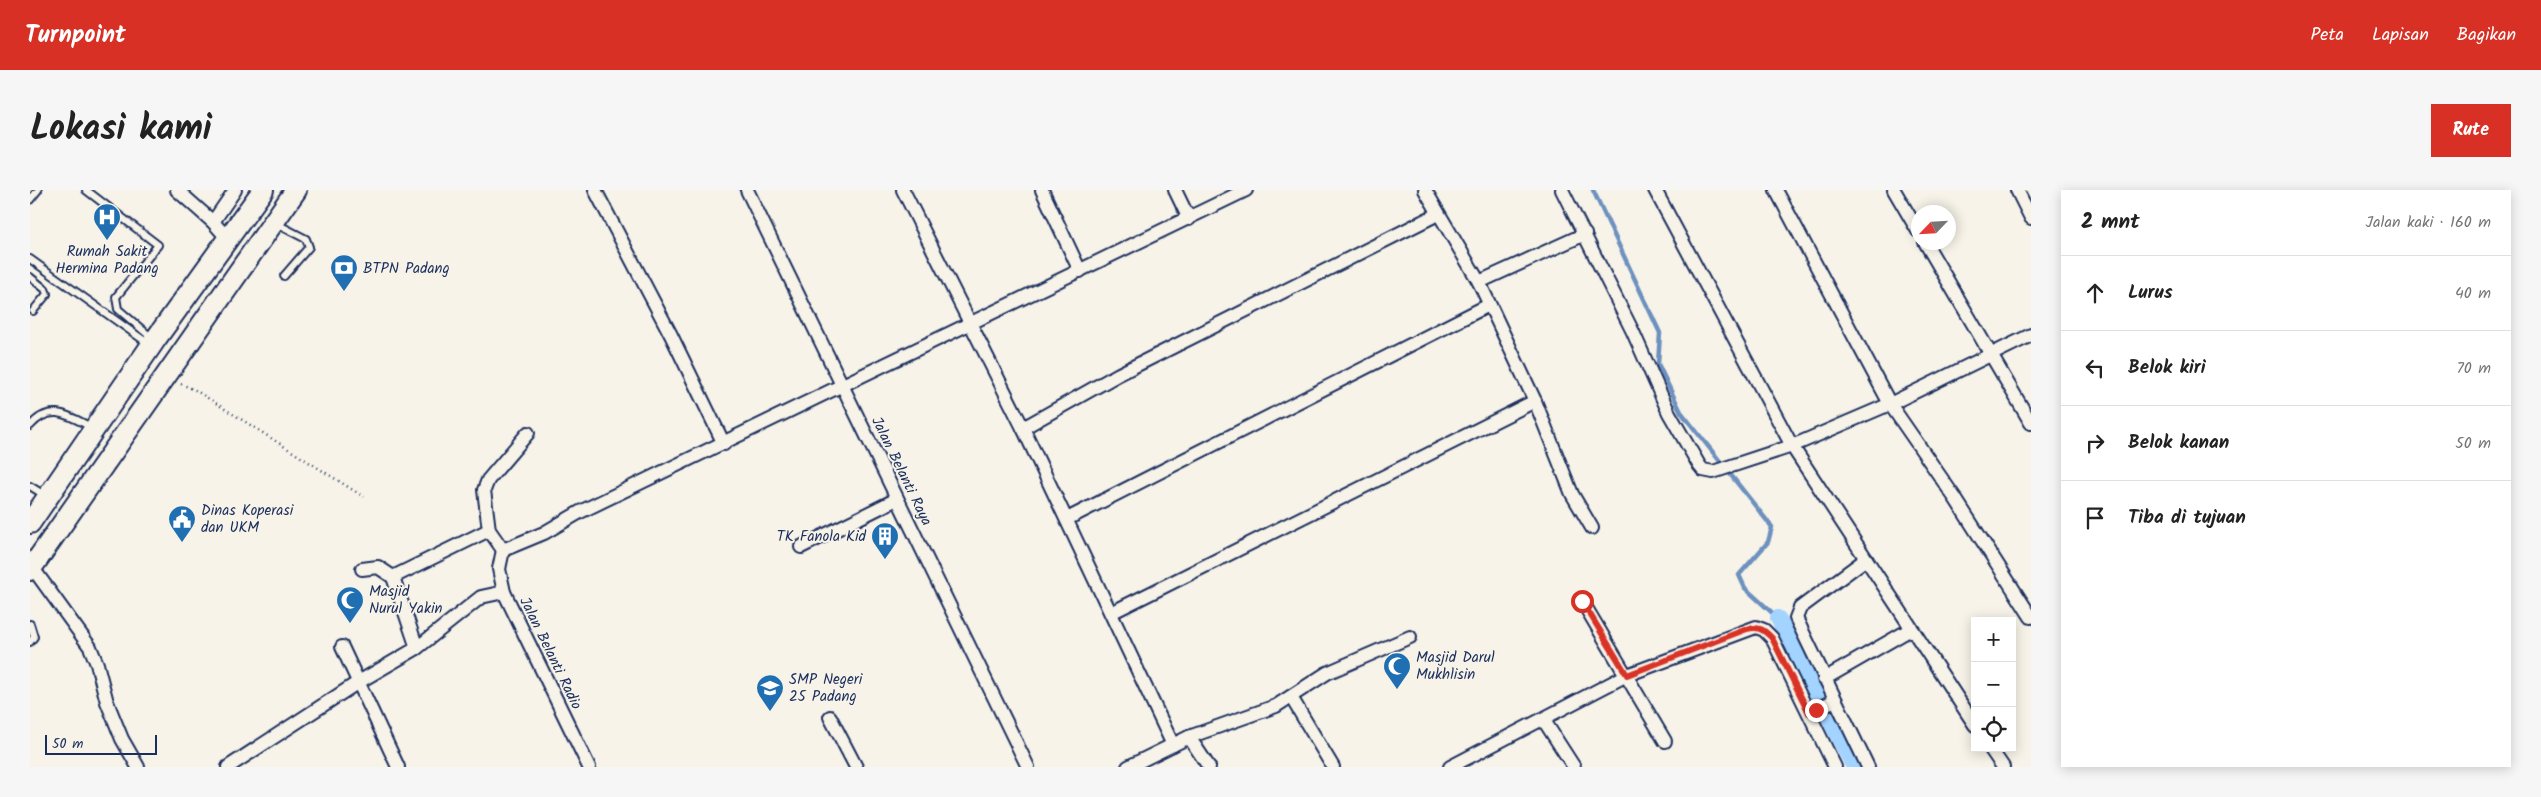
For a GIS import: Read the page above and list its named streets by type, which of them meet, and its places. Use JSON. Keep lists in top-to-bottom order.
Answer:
{
  "streets": {
    "street": ["Jalan Belanti Raya", "Jalan Belanti Radio"]
  },
  "places": {
    "hospital": ["Rumah Sakit Hermina Padang"],
    "bank": ["BTPN Padang"],
    "public building": ["Dinas Koperasi dan UKM"],
    "building": ["TK Fanola Kid"],
    "mosque": ["Masjid Nurul Yakin", "Masjid Darul Mukhlisin"],
    "school or university": ["SMP Negeri 25 Padang"]
  },
  "scale_bar": "50 m",
  "north": "bottom left",
  "page": {
    "header": "Turnpoint",
    "nav": ["Peta", "Lapisan", "Bagikan"],
    "title": "Lokasi kami",
    "buttons": "Rute",
    "heading": ["2 mnt", "Jalan kaki · 160 m"],
    "list": [
      ["Lurus", "40 m"],
      ["Belok kiri", "70 m"],
      ["Belok kanan", "50 m"],
      "Tiba di tujuan"
    ],
    "map_buttons": ["+", "−"],
    "scale": "50 m"
  }
}
